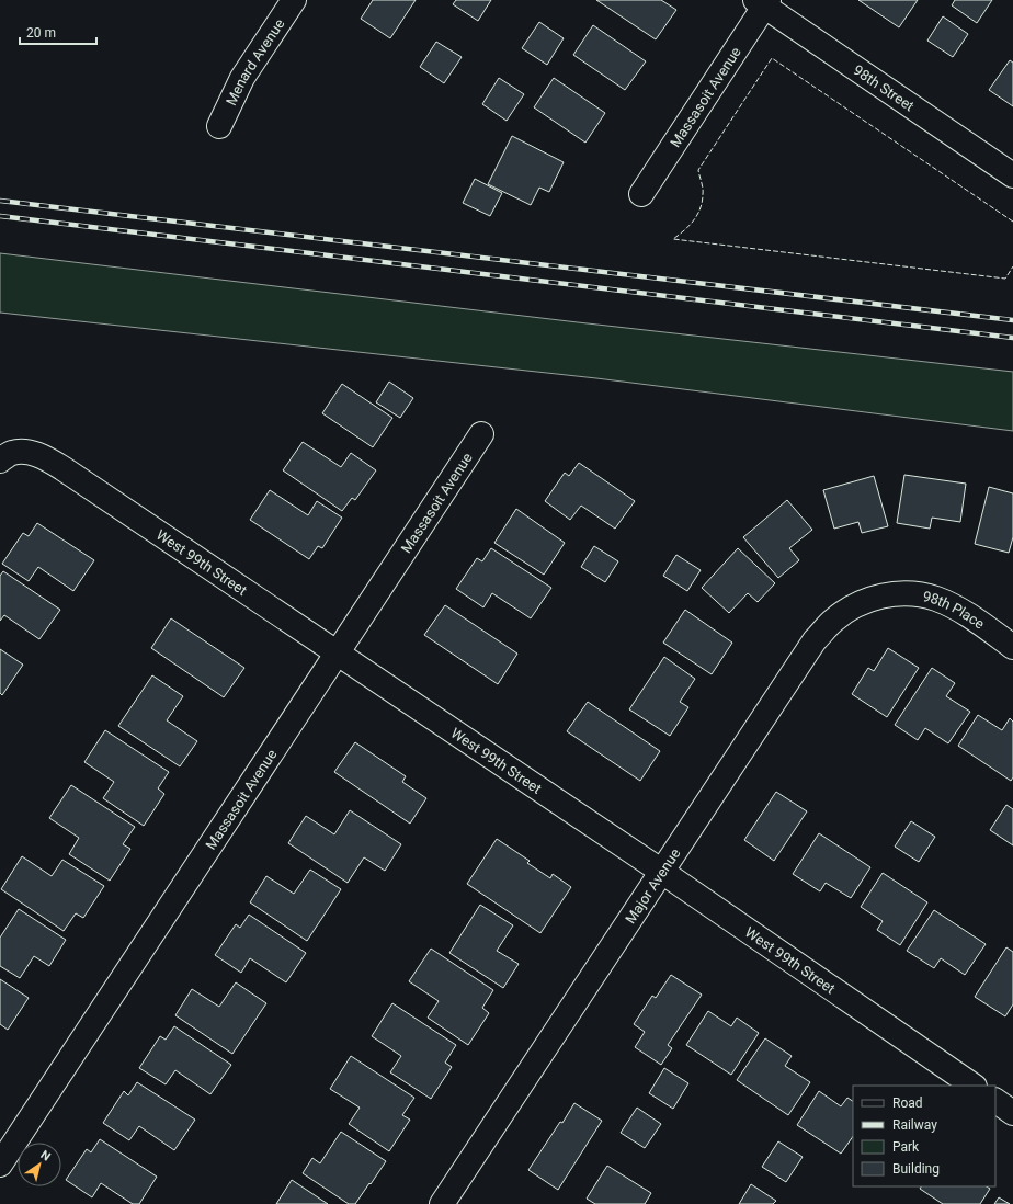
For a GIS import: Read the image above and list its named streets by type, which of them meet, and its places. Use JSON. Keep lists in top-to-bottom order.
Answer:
{
  "streets": {
    "street": [
      "Menard Avenue",
      "98th Street",
      "Massasoit Avenue",
      "West 99th Street",
      "98th Place",
      "Major Avenue"
    ]
  },
  "crossings": [
    ["98th Street", "Massasoit Avenue"],
    ["Massasoit Avenue", "West 99th Street"],
    ["West 99th Street", "Major Avenue"],
    ["98th Place", "Major Avenue"]
  ],
  "legend": [
    "Road",
    "Railway",
    "Park",
    "Building"
  ],
  "scale_bar": "20 m",
  "north": "top right"
}
